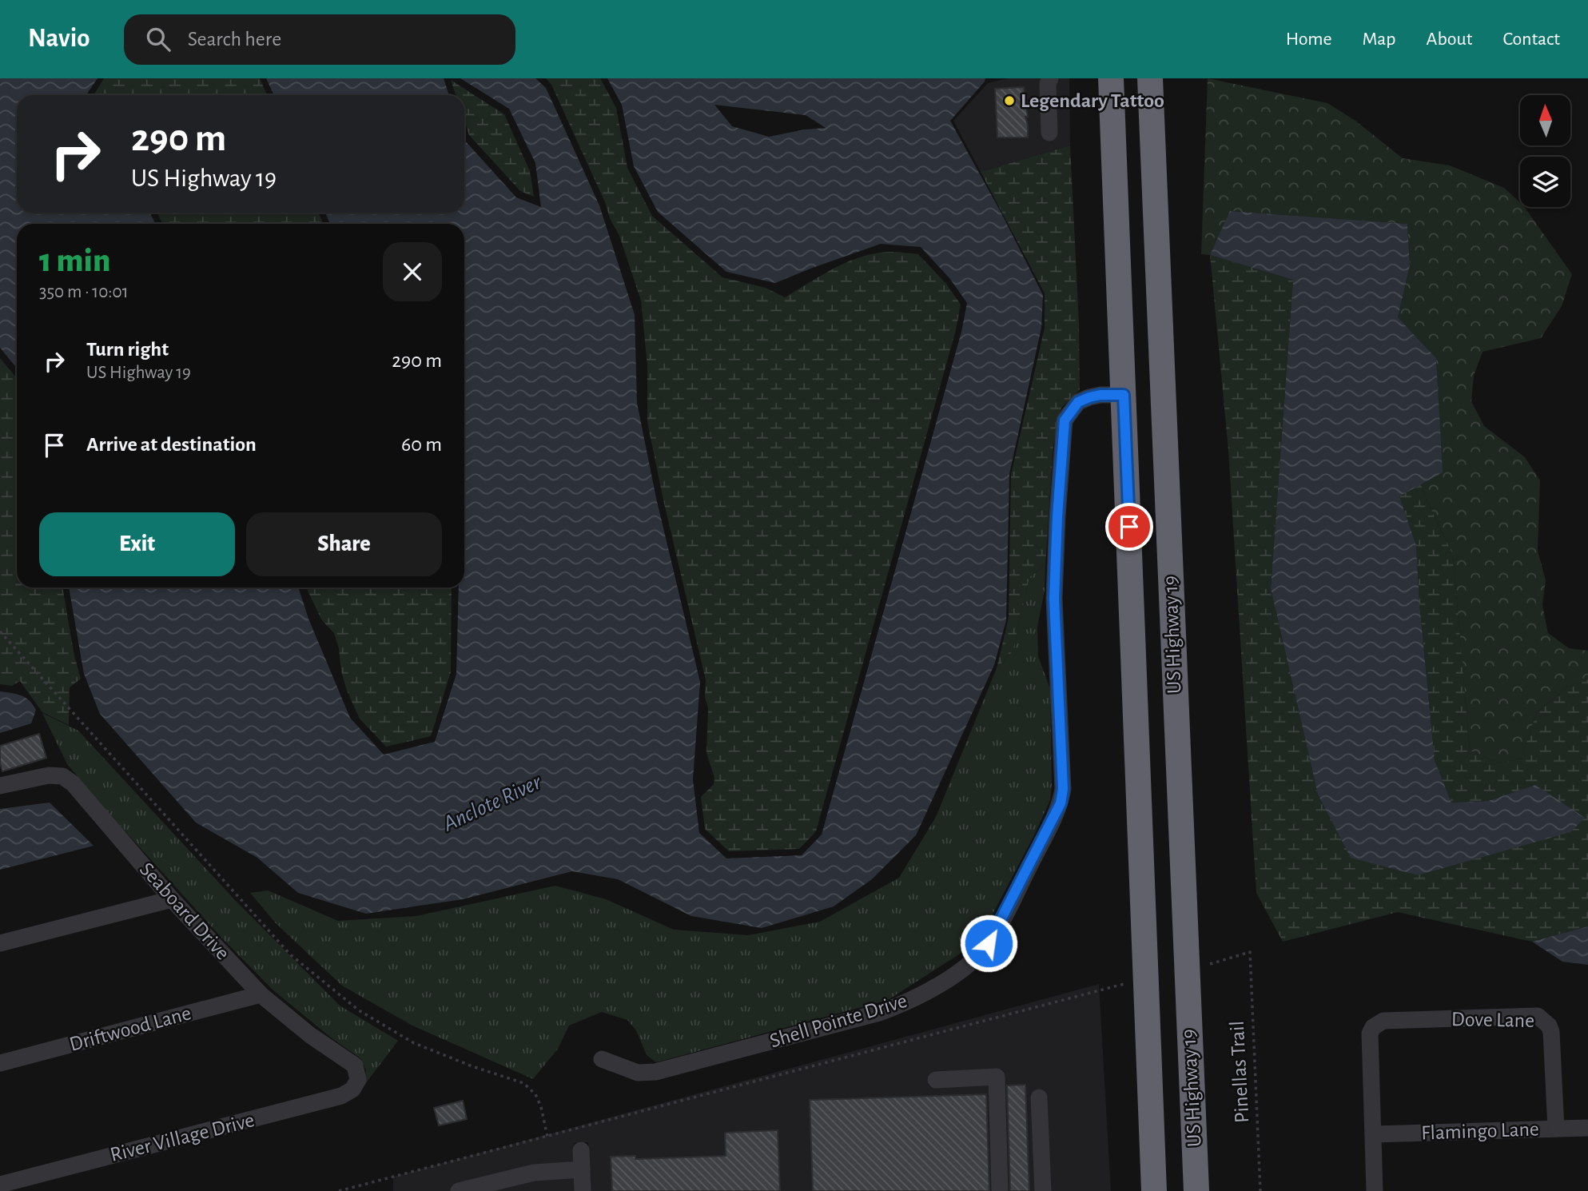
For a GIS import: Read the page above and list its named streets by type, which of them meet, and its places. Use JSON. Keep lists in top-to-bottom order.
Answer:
{
  "streets": {
    "highway": ["US Highway 19"],
    "street": [
      "Seaboard Drive",
      "Dove Lane",
      "Shell Pointe Drive",
      "Driftwood Lane",
      "Flamingo Lane",
      "River Village Drive"
    ],
    "path": ["Pinellas Trail"]
  },
  "crossings": [
    ["US Highway 19", "Shell Pointe Drive"],
    ["Seaboard Drive", "Driftwood Lane"],
    ["Seaboard Drive", "River Village Drive"],
    ["Dove Lane", "Flamingo Lane"]
  ],
  "water": ["Anclote River"],
  "places": ["Legendary Tattoo"],
  "north": "top",
  "page": {
    "header": "Navio",
    "search": "Search here",
    "nav": [
      "Home",
      "Map",
      "About",
      "Contact"
    ],
    "turn": ["290 m", "US Highway 19"],
    "heading": ["1 min", "350 m · 10:01"],
    "list": [
      {
        "name": "Turn right",
        "note": "US Highway 19",
        "value": "290 m"
      },
      {
        "name": "Arrive at destination",
        "value": "60 m"
      }
    ],
    "buttons": ["Exit", "Share"]
  }
}
